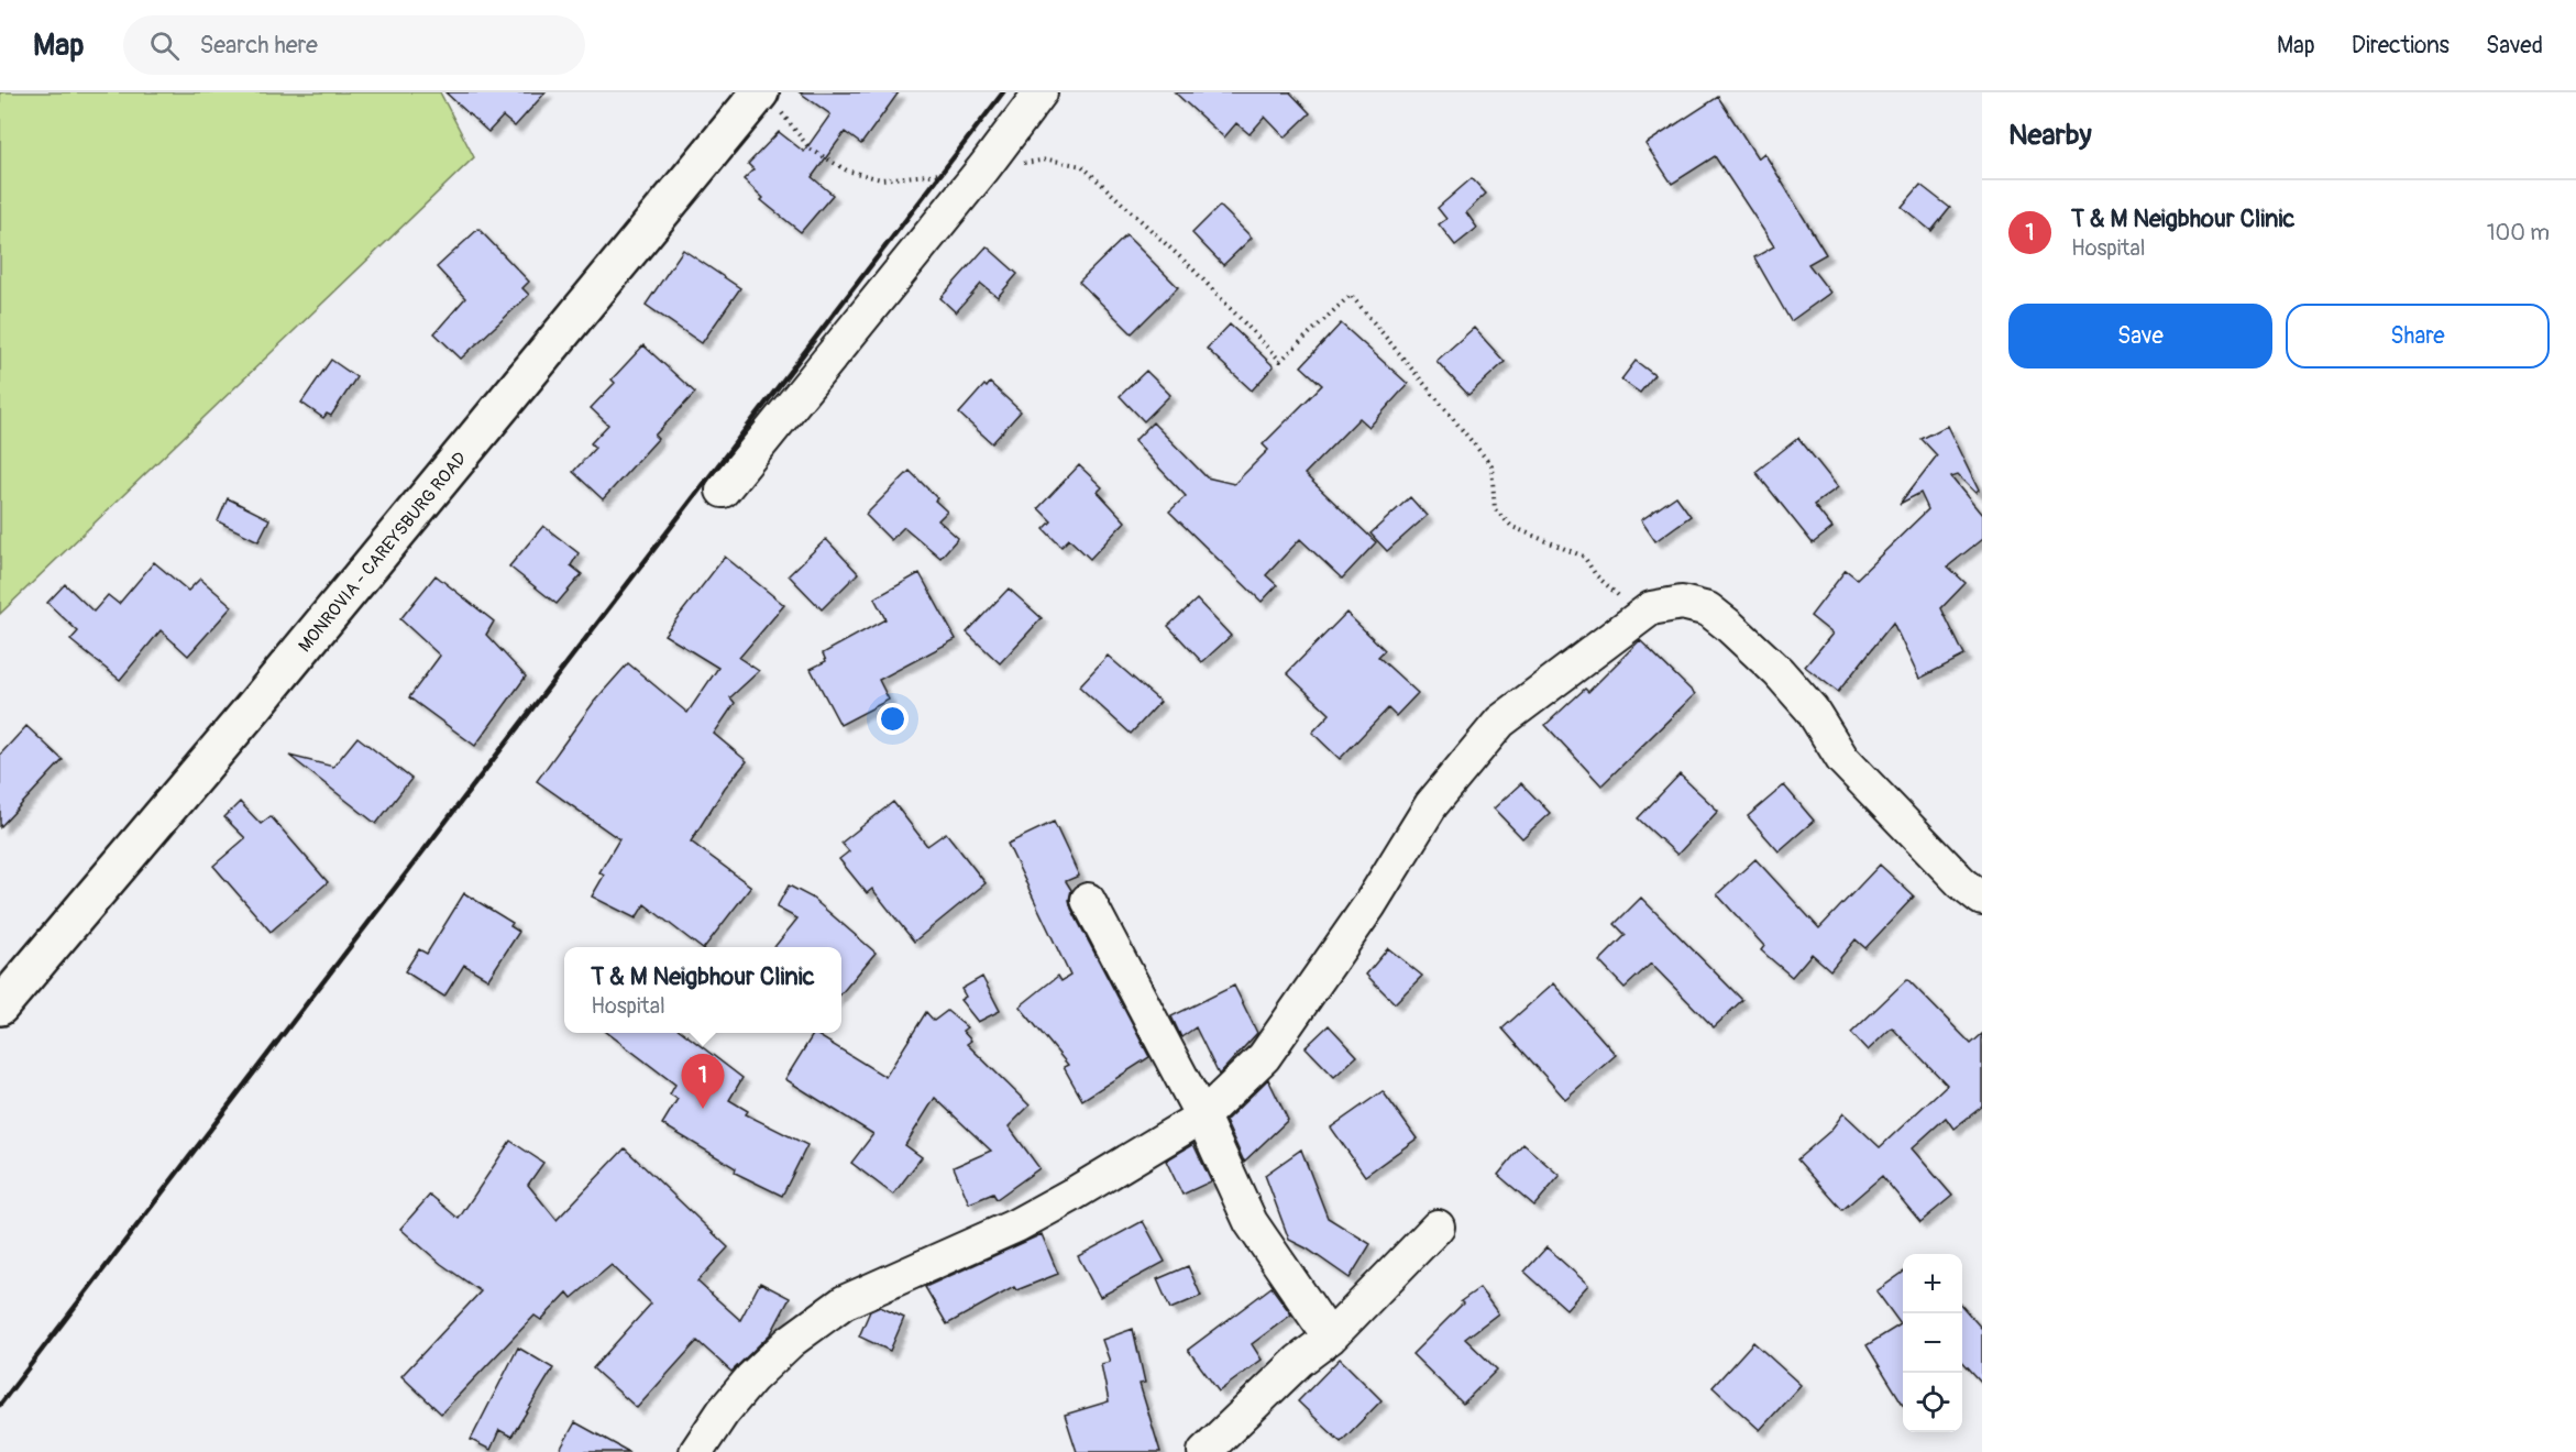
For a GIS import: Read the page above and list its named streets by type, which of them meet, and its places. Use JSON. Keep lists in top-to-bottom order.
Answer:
{
  "streets": {
    "main road": ["MONROVIA - CAREYSBURG ROAD"]
  },
  "page": {
    "header": "Map",
    "search": "Search here",
    "nav": ["Map", "Directions", "Saved"],
    "heading": "Nearby",
    "list": [
      {
        "mark": "1",
        "name": "T & M Neigbhour Clinic",
        "note": "Hospital",
        "value": "100 m"
      }
    ],
    "buttons": ["Save", "Share"],
    "popup": ["T & M Neigbhour Clinic", "Hospital"],
    "pins": "1",
    "map_buttons": ["+", "−"]
  }
}
